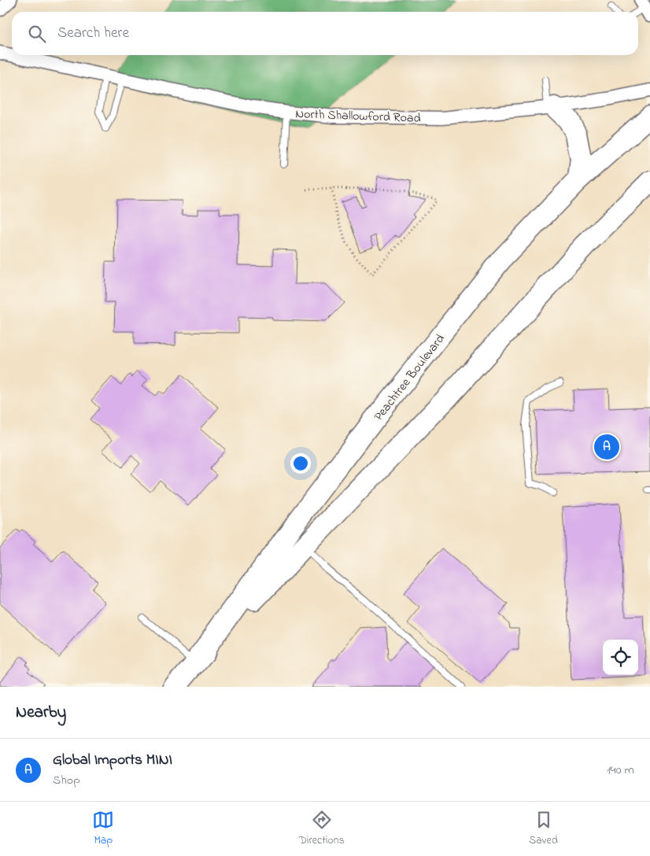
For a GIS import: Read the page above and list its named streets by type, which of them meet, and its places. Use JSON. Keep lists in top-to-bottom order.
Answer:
{
  "streets": {
    "highway": ["Peachtree Boulevard"],
    "street": ["North Shallowford Road"]
  },
  "page": {
    "search": "Search here",
    "pins": "A",
    "heading": "Nearby",
    "list": [
      {
        "mark": "A",
        "name": "Global Imports MINI",
        "note": "Shop",
        "value": "140 m"
      }
    ],
    "nav": ["Map", "Directions", "Saved"]
  }
}
